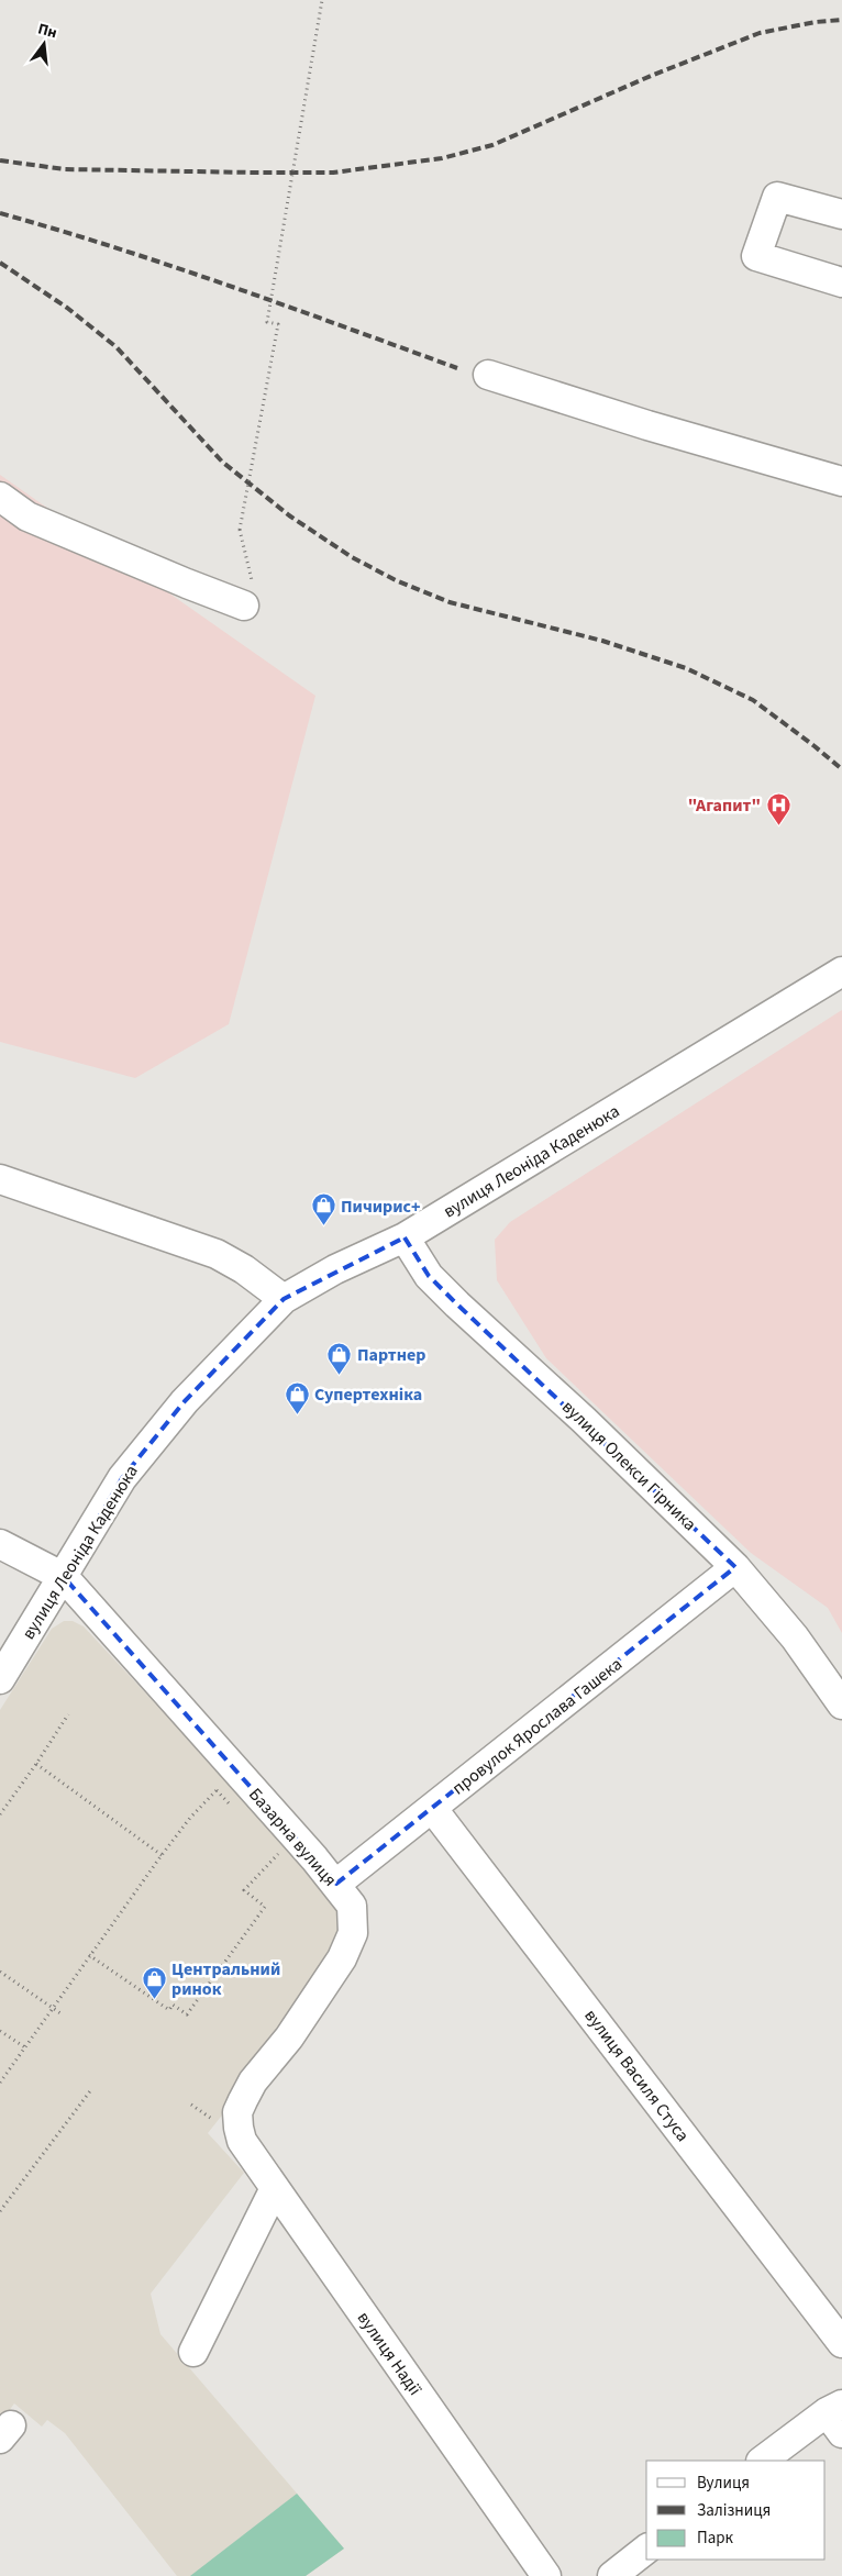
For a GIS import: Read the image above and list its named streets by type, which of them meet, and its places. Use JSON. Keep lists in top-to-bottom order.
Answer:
{
  "streets": {
    "street": [
      "вулиця Леоніда Каденюка",
      "вулиця Олекси Гірника",
      "провулок Ярослава Гашека",
      "Базарна вулиця",
      "вулиця Василя Стуса",
      "вулиця Надії"
    ]
  },
  "crossings": [
    ["вулиця Леоніда Каденюка", "вулиця Олекси Гірника"],
    ["вулиця Леоніда Каденюка", "Базарна вулиця"],
    ["вулиця Олекси Гірника", "провулок Ярослава Гашека"],
    ["провулок Ярослава Гашека", "Базарна вулиця"],
    ["провулок Ярослава Гашека", "вулиця Василя Стуса"],
    ["Базарна вулиця", "вулиця Надії"]
  ],
  "places": {
    "hospital": ["\"Агапит\""],
    "shop": [
      "Пичирис+",
      "Партнер",
      "Супертехніка",
      "Центральний ринок"
    ]
  },
  "legend": ["Вулиця", "Залізниця", "Парк"],
  "north": "top"
}
